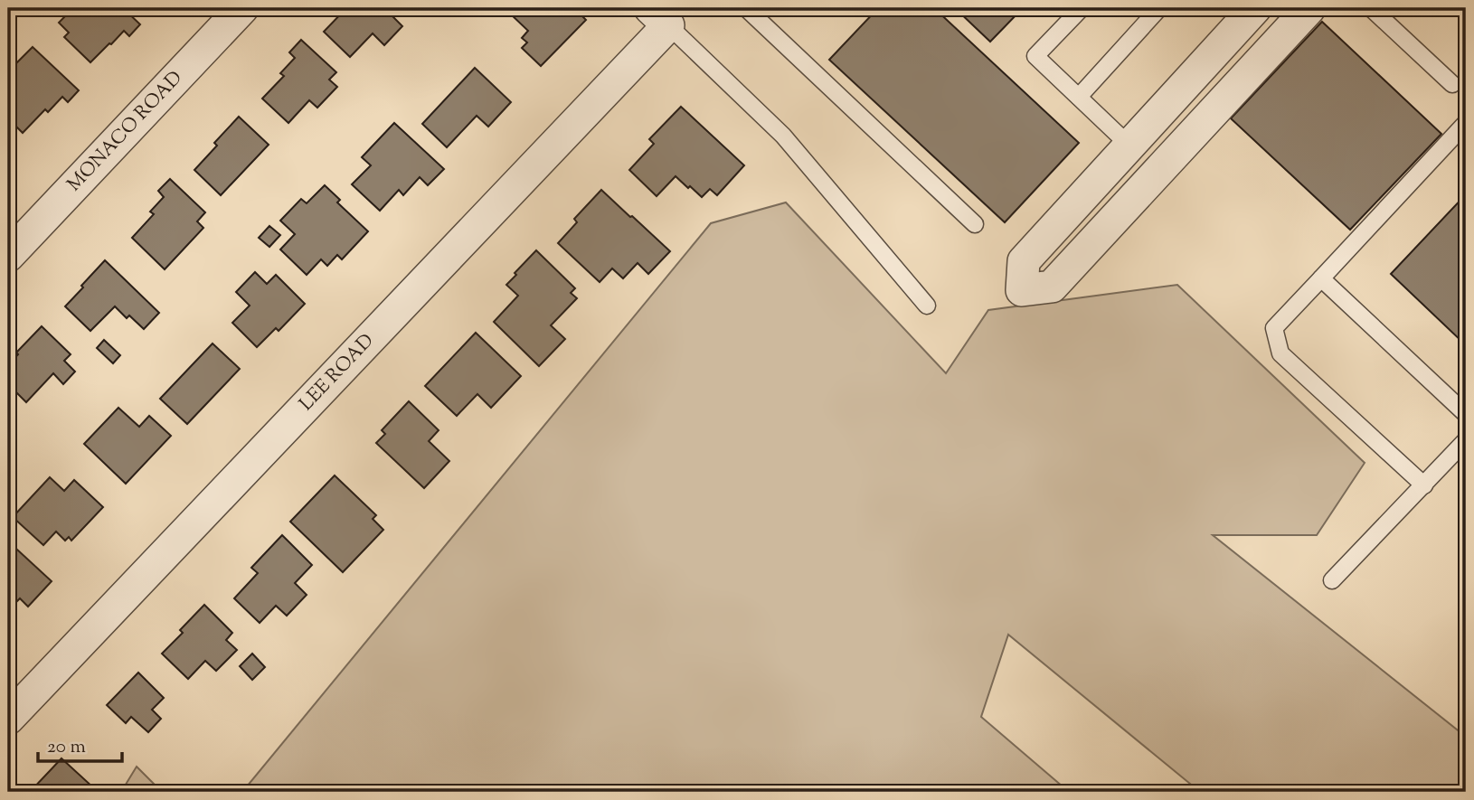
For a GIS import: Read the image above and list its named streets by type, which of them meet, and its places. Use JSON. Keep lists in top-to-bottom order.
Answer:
{
  "streets": {
    "street": ["MONACO ROAD", "LEE ROAD"]
  },
  "scale_bar": "20 m"
}
